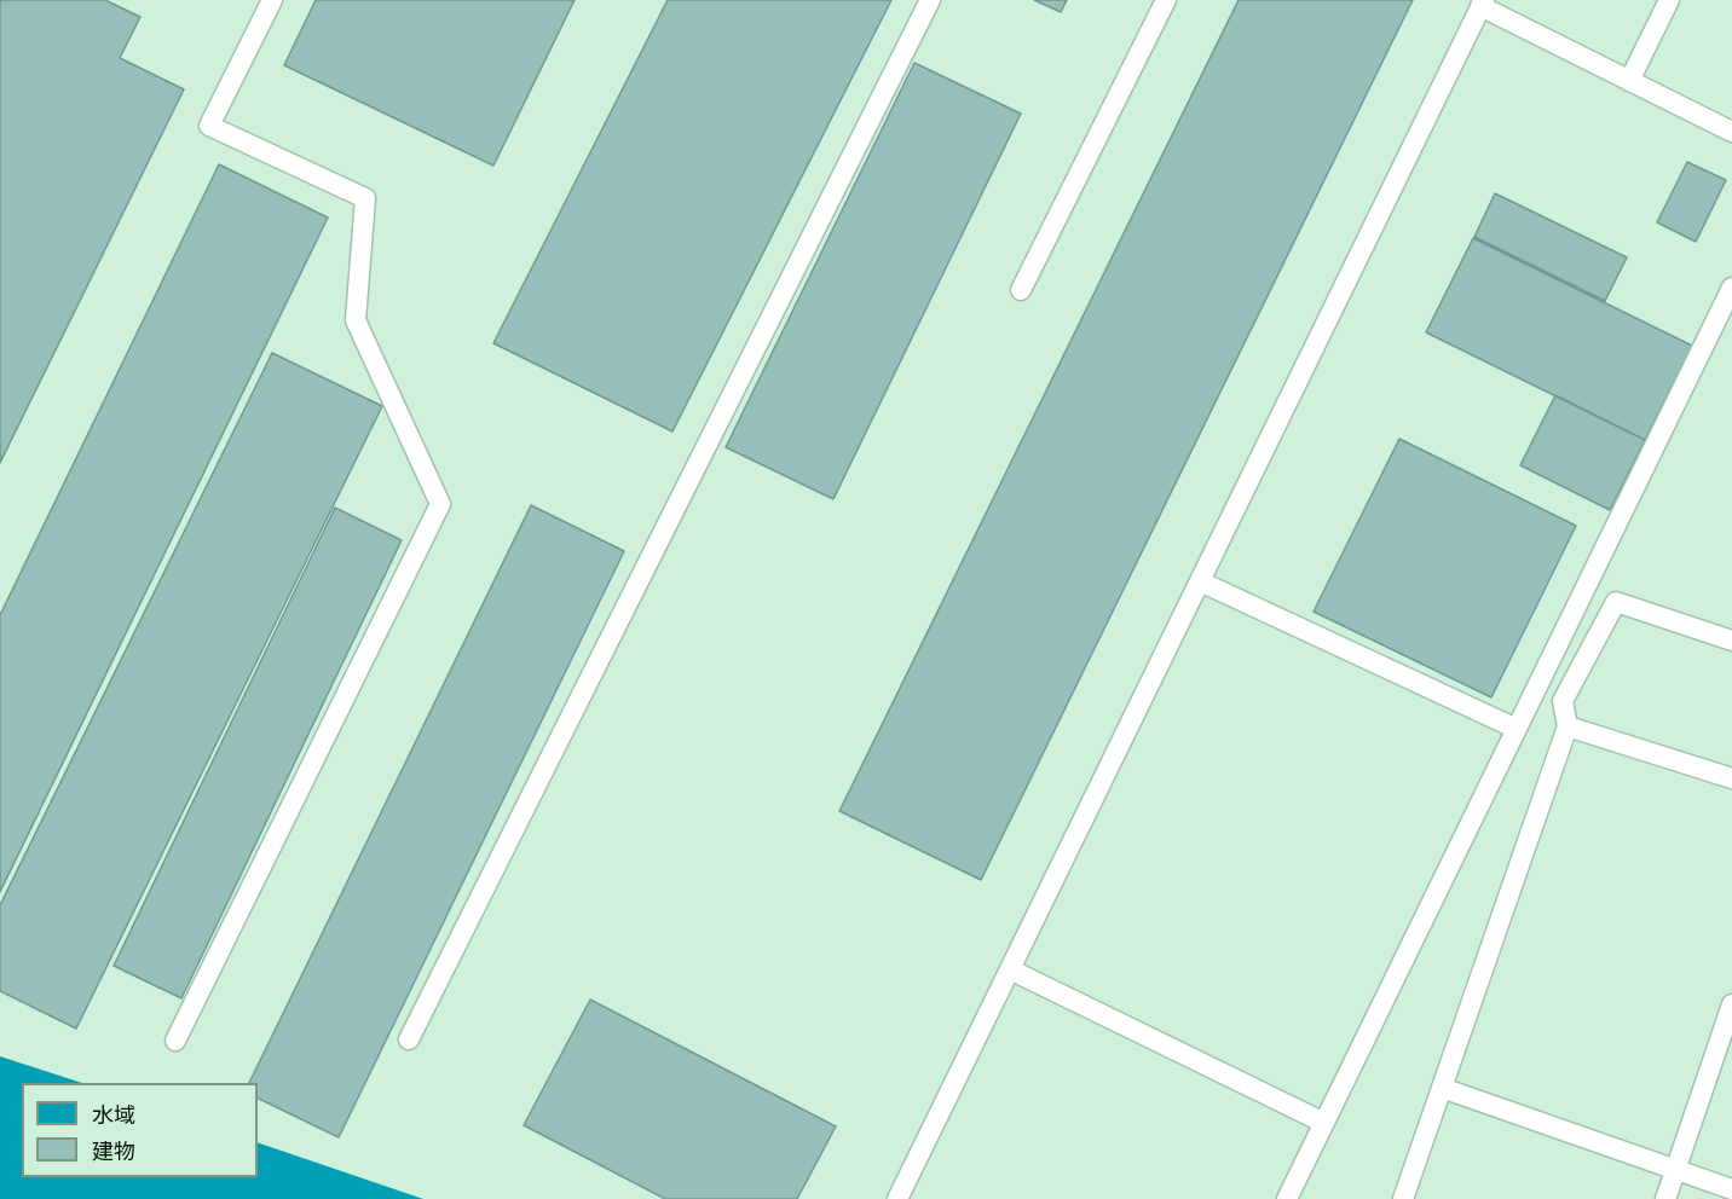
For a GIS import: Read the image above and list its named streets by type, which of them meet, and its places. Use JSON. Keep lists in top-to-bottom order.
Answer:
{
  "legend": ["水域", "建物"]
}
